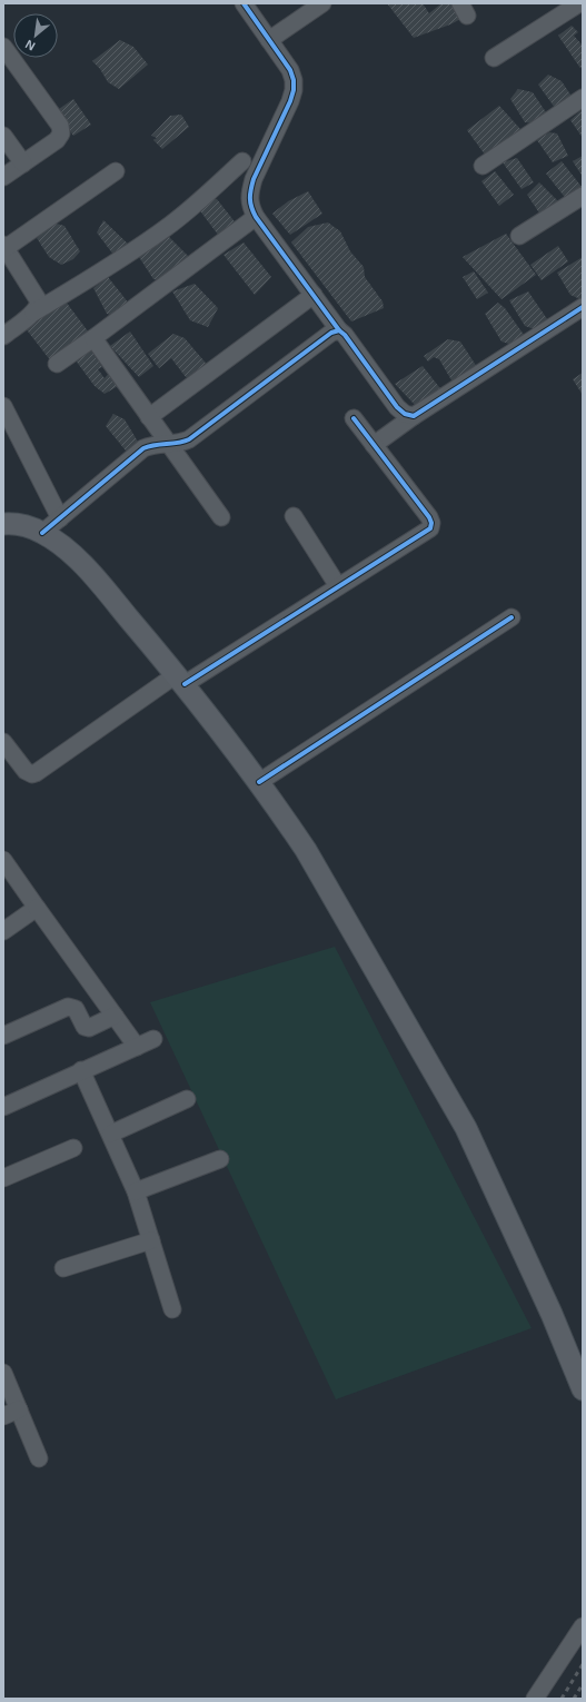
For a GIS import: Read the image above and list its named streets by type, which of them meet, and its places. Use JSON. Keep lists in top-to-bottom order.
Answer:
{
  "north": "bottom left"
}
